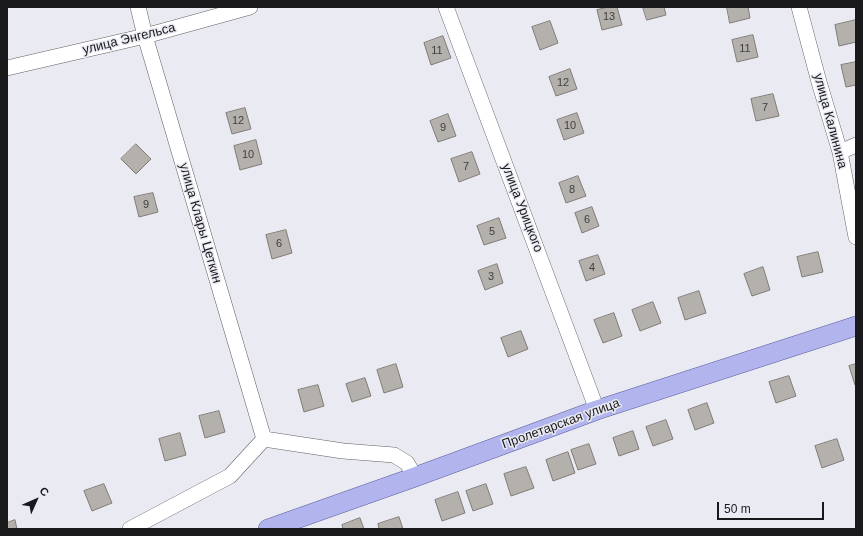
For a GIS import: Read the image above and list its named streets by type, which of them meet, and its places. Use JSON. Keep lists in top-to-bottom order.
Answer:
{
  "streets": {
    "main road": ["Пролетарская улица"],
    "street": [
      "улица Энгельса",
      "улица Калинина",
      "улица Урицкого",
      "улица Клары Цеткин"
    ]
  },
  "crossings": [
    ["улица Энгельса", "улица Клары Цеткин"],
    ["улица Урицкого", "Пролетарская улица"]
  ],
  "house_numbers": [
    "13",
    "11",
    "11",
    "12",
    "7",
    "12",
    "10",
    "9",
    "10",
    "7",
    "8",
    "9",
    "6",
    "5",
    "6",
    "4",
    "3"
  ],
  "scale_bar": "50 m",
  "north": "top right"
}
